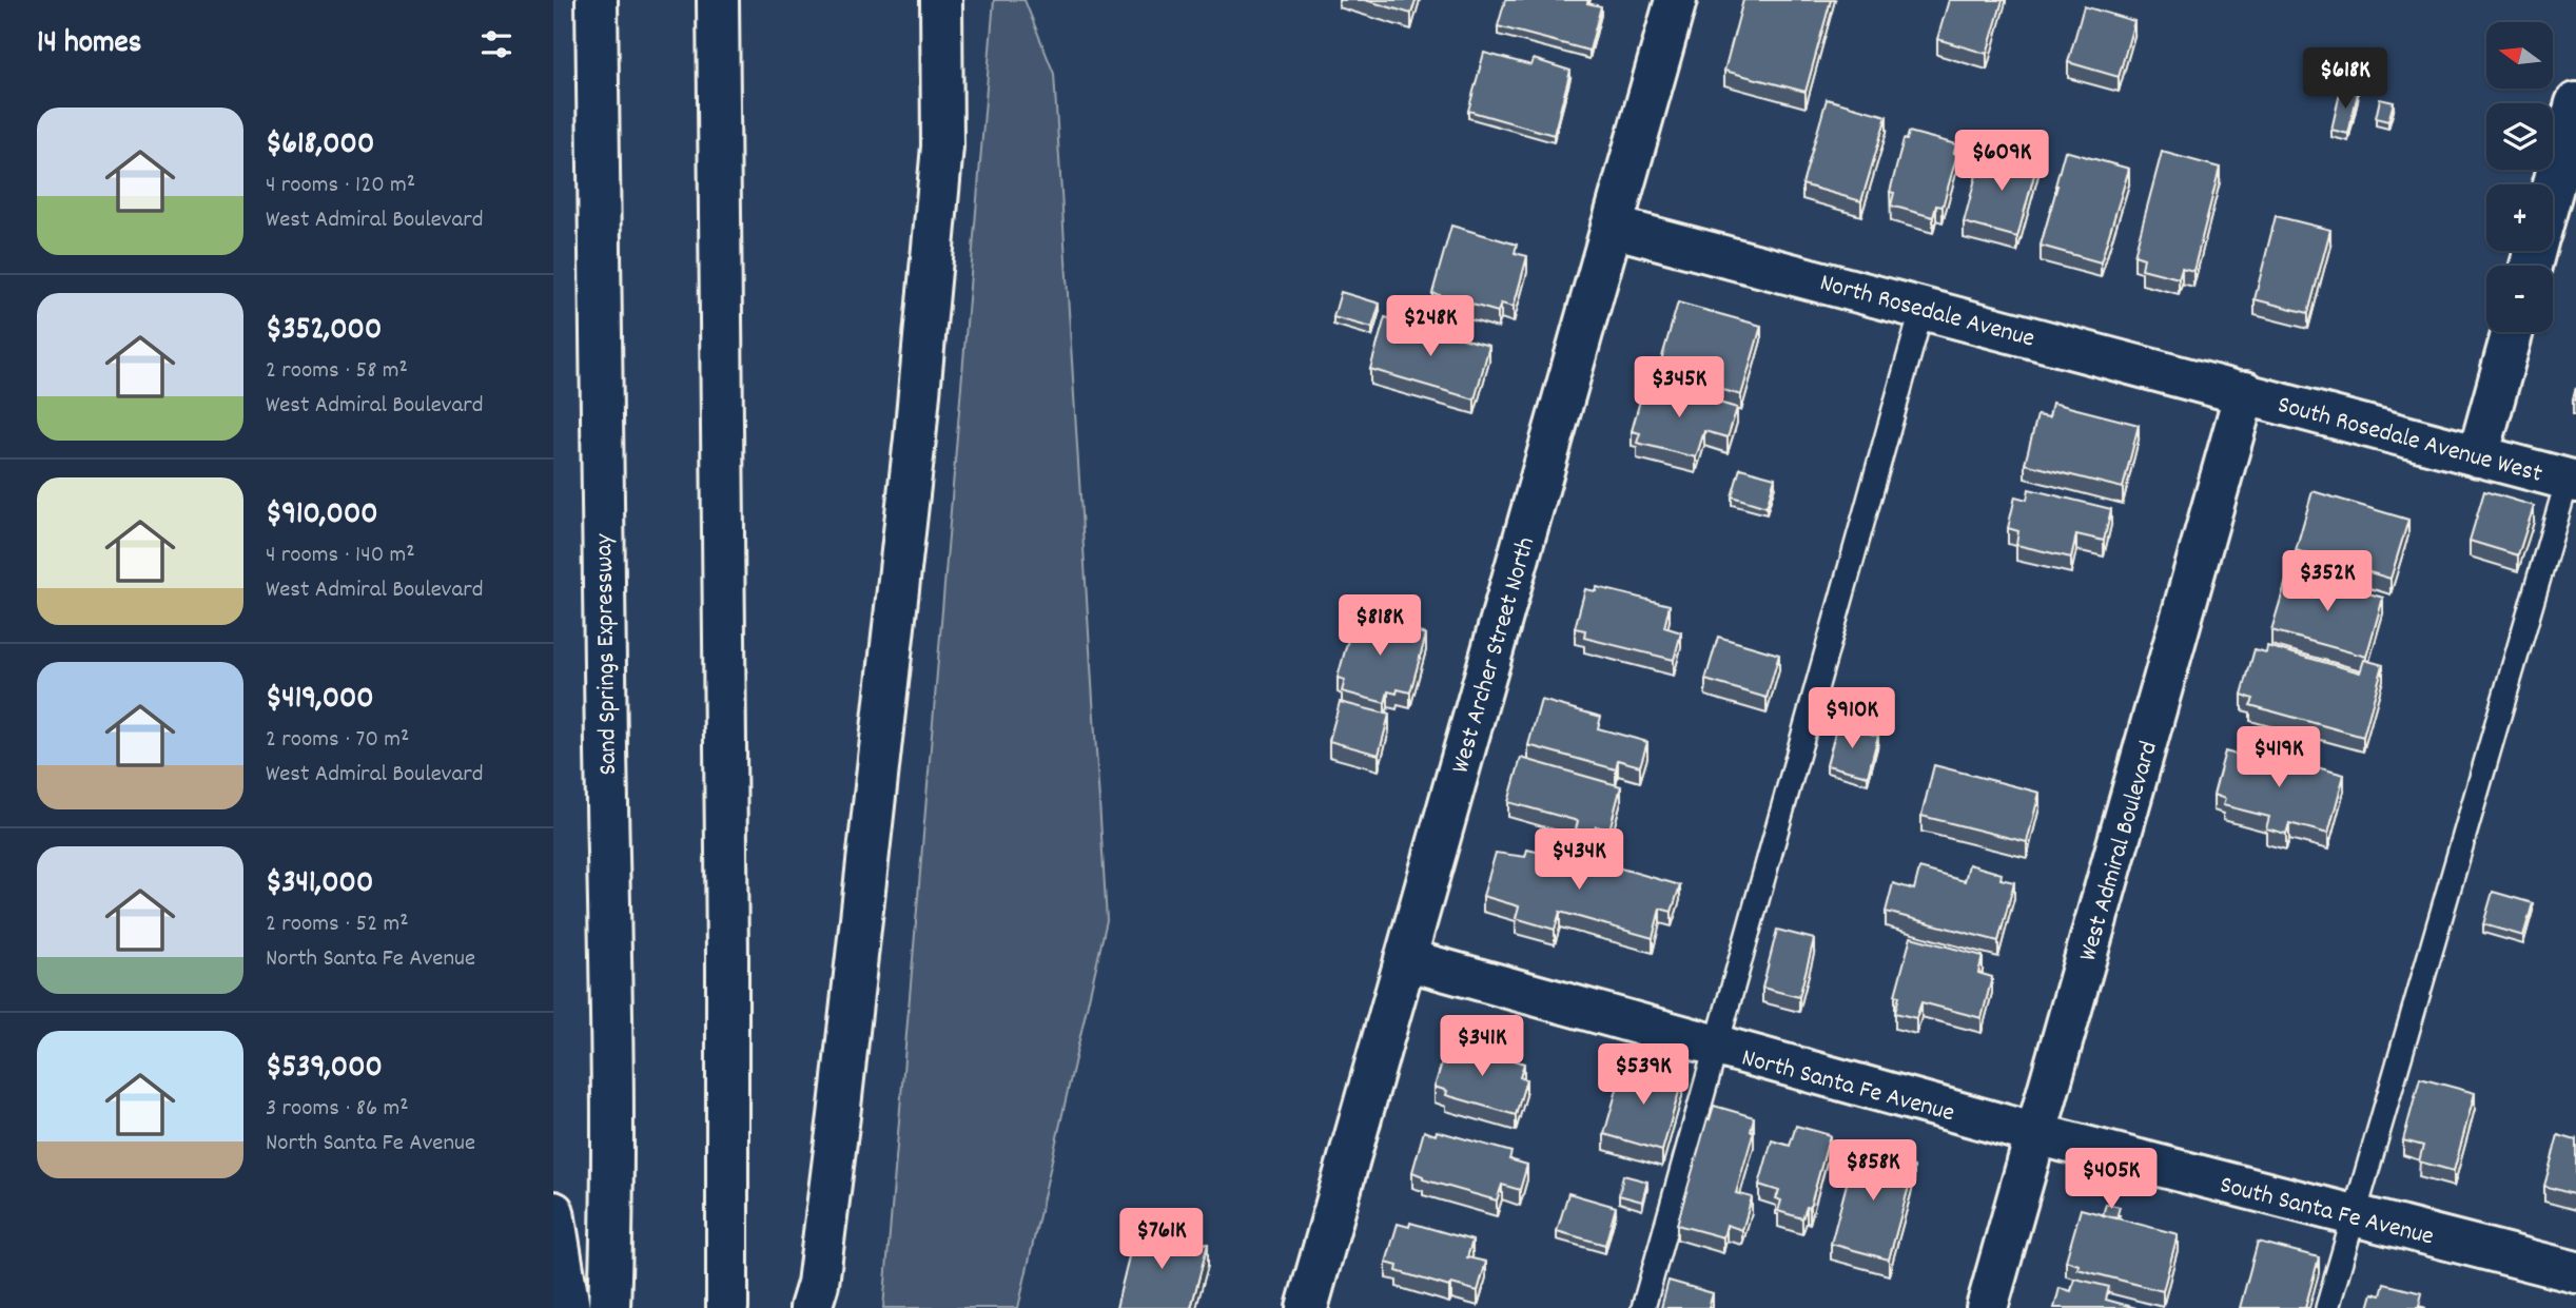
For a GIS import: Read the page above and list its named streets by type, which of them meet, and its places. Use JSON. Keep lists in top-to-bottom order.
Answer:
{
  "streets": {
    "main road": [
      "North Rosedale Avenue",
      "South Rosedale Avenue West",
      "Sand Springs Expressway",
      "West Archer Street North",
      "West Admiral Boulevard",
      "North Santa Fe Avenue",
      "South Santa Fe Avenue"
    ]
  },
  "crossings": [
    ["North Rosedale Avenue", "South Rosedale Avenue West"],
    ["North Rosedale Avenue", "West Archer Street North"],
    ["North Rosedale Avenue", "West Admiral Boulevard"],
    ["South Rosedale Avenue West", "West Admiral Boulevard"],
    ["West Archer Street North", "North Santa Fe Avenue"],
    ["West Admiral Boulevard", "North Santa Fe Avenue"],
    ["West Admiral Boulevard", "South Santa Fe Avenue"],
    ["North Santa Fe Avenue", "South Santa Fe Avenue"]
  ],
  "north": "left",
  "page": {
    "heading": "14 homes",
    "map_buttons": ["+", "−"],
    "price": [
      "$618K",
      "$609K",
      "$248K",
      "$345K",
      "$352K",
      "$818K",
      "$910K",
      "$419K",
      "$434K",
      "$341K",
      "$539K",
      "$858K",
      "$405K",
      "$761K"
    ],
    "list": [
      {
        "name": "$618,000",
        "note": "4 rooms · 120 m² · West Admiral Boulevard"
      },
      {
        "name": "$352,000",
        "note": "2 rooms · 58 m² · West Admiral Boulevard"
      },
      {
        "name": "$910,000",
        "note": "4 rooms · 140 m² · West Admiral Boulevard"
      },
      {
        "name": "$419,000",
        "note": "2 rooms · 70 m² · West Admiral Boulevard"
      },
      {
        "name": "$341,000",
        "note": "2 rooms · 52 m² · North Santa Fe Avenue"
      },
      {
        "name": "$539,000",
        "note": "3 rooms · 86 m² · North Santa Fe Avenue"
      }
    ]
  }
}
